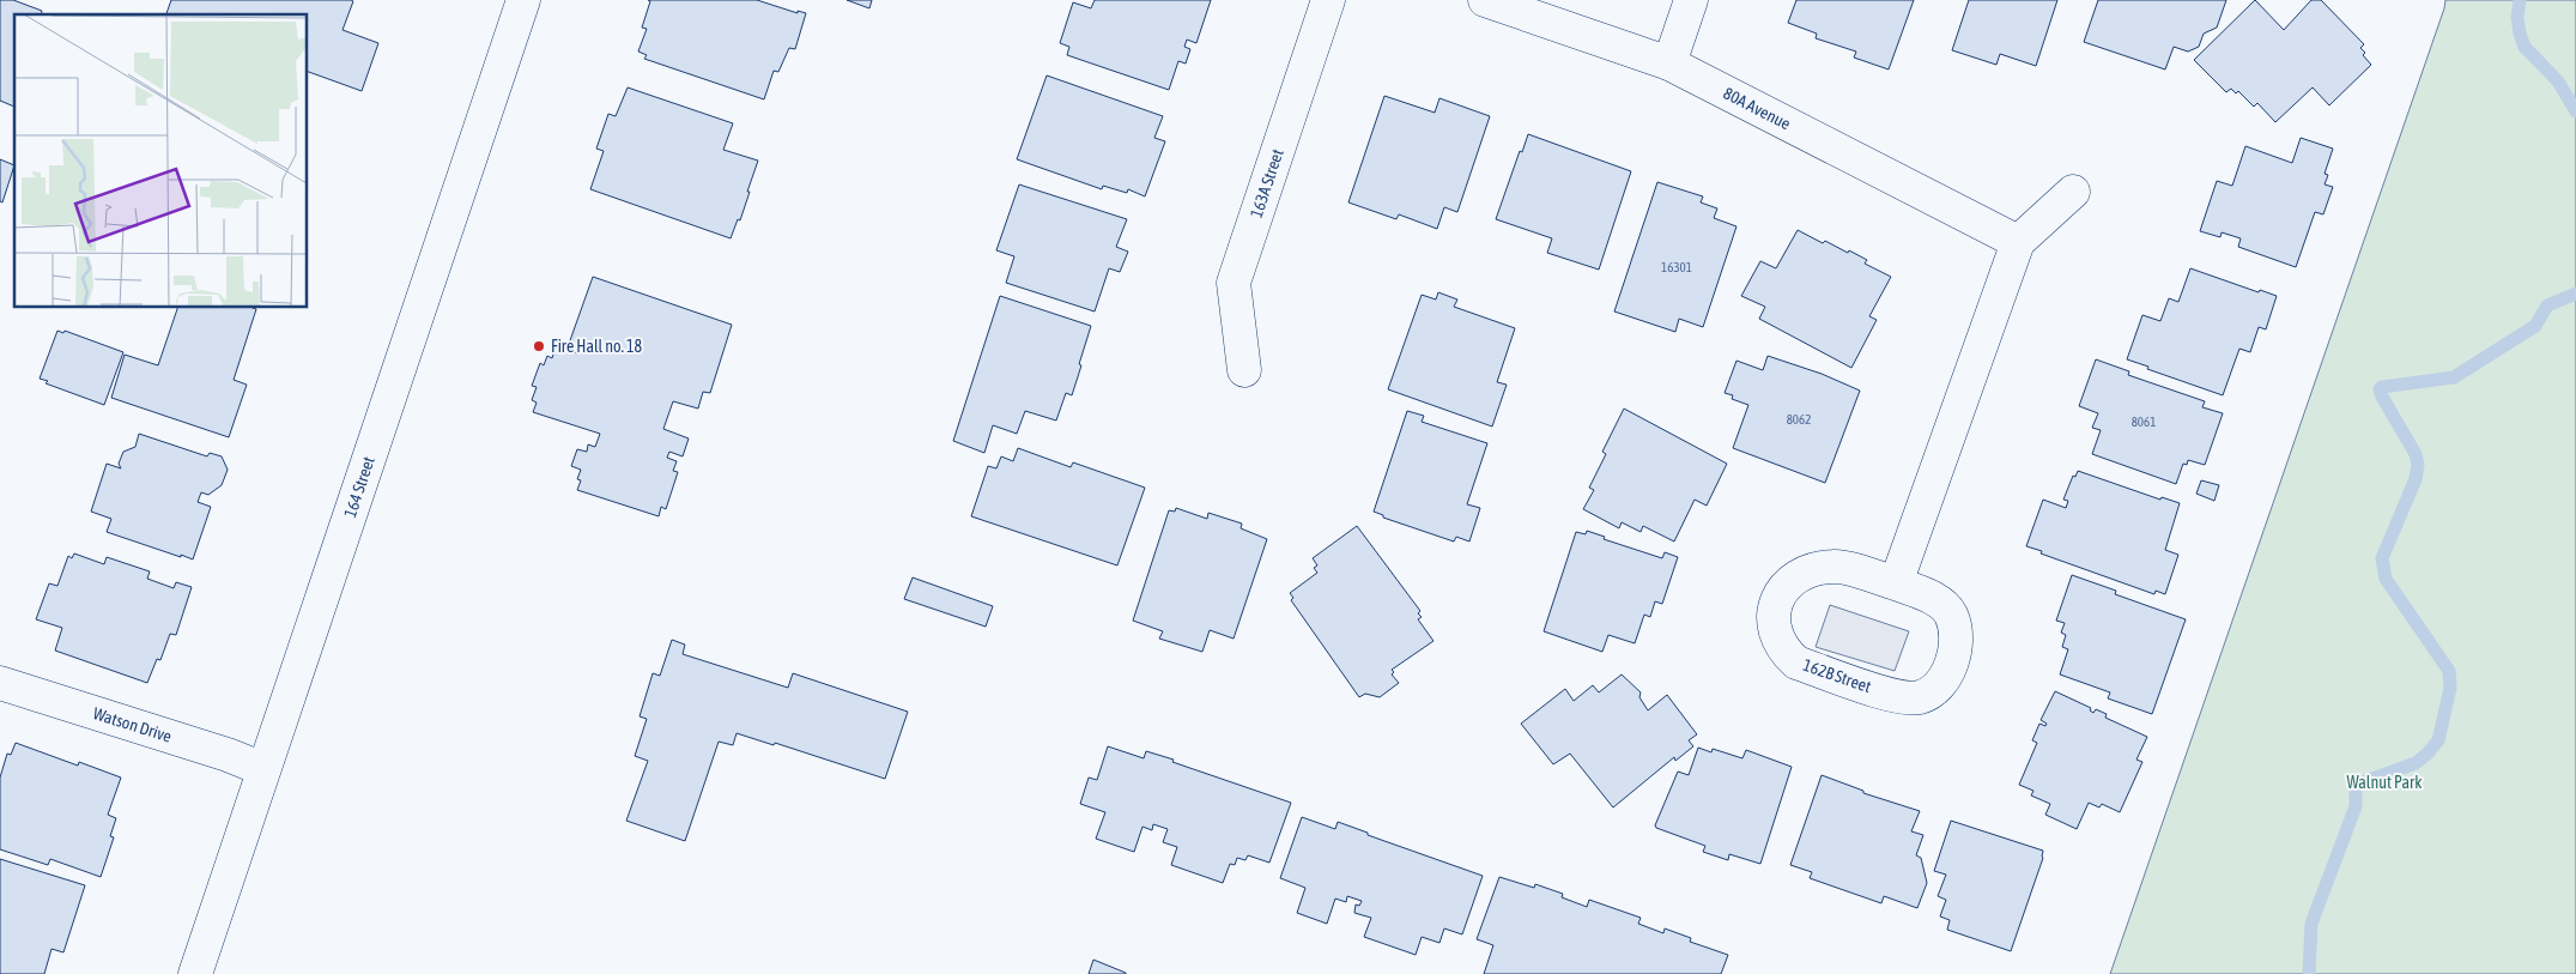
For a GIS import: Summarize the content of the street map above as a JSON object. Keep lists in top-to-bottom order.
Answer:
{
  "streets": {
    "street": [
      "80A Avenue",
      "163A Street",
      "164 Street",
      "162B Street",
      "Watson Drive"
    ]
  },
  "crossings": [
    ["164 Street", "Watson Drive"]
  ],
  "parks": ["Walnut Park"],
  "places": ["Fire Hall no. 18"],
  "house_numbers": ["16301", "8062", "8061"]
}
